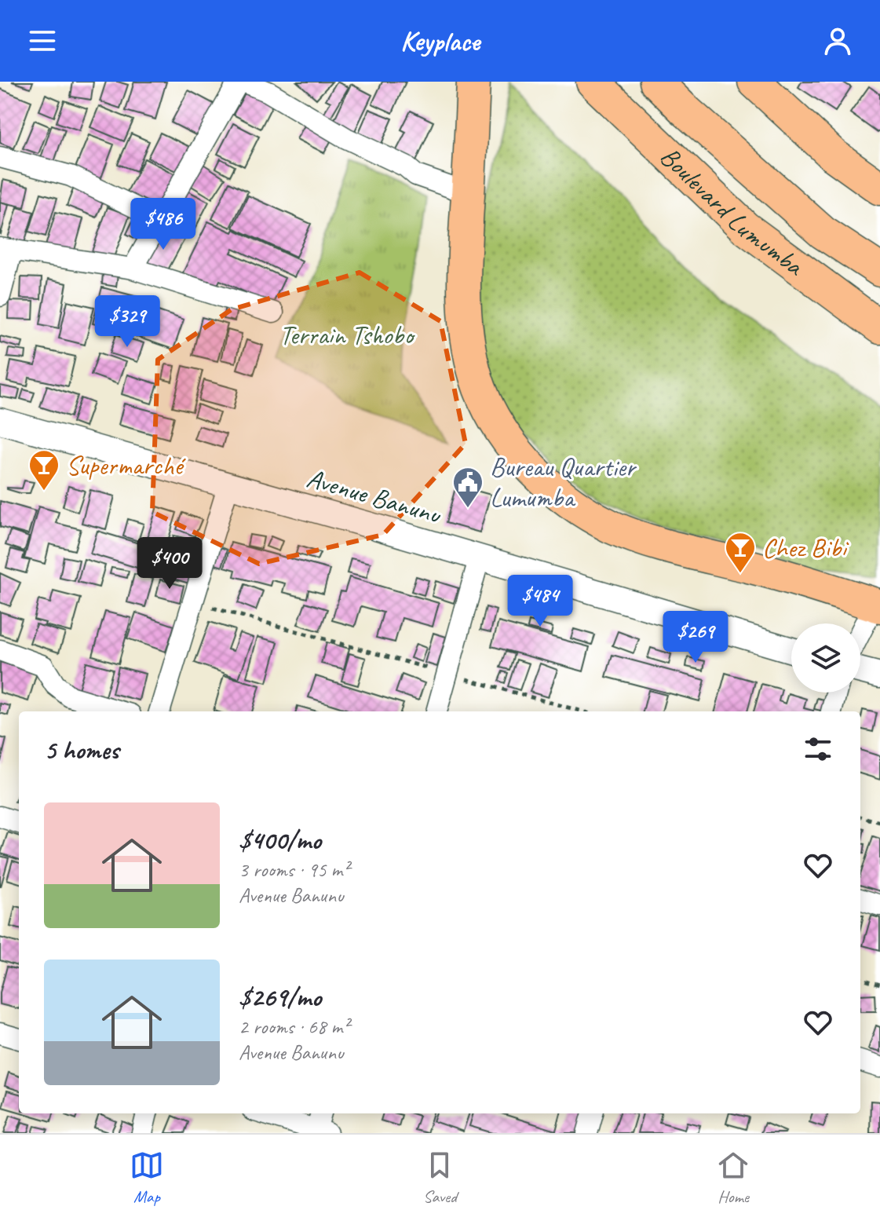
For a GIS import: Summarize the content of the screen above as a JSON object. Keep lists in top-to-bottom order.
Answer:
{
  "streets": {
    "highway": ["Boulevard Lumumba"],
    "street": ["Avenue Banunu"]
  },
  "parks": ["Terrain Tshobo"],
  "places": {
    "bar": ["Supermarché", "Chez Bibi"],
    "public building": ["Bureau Quartier Lumumba"]
  },
  "page": {
    "header": "Keyplace",
    "price": [
      "$486",
      "$329",
      "$400",
      "$484",
      "$269"
    ],
    "heading": "5 homes",
    "list": [
      {
        "name": "$400/mo",
        "note": "3 rooms · 95 m² · Avenue Banunu"
      },
      {
        "name": "$269/mo",
        "note": "2 rooms · 68 m² · Avenue Banunu"
      }
    ],
    "tabs": ["Map", "Saved", "Home"]
  }
}
